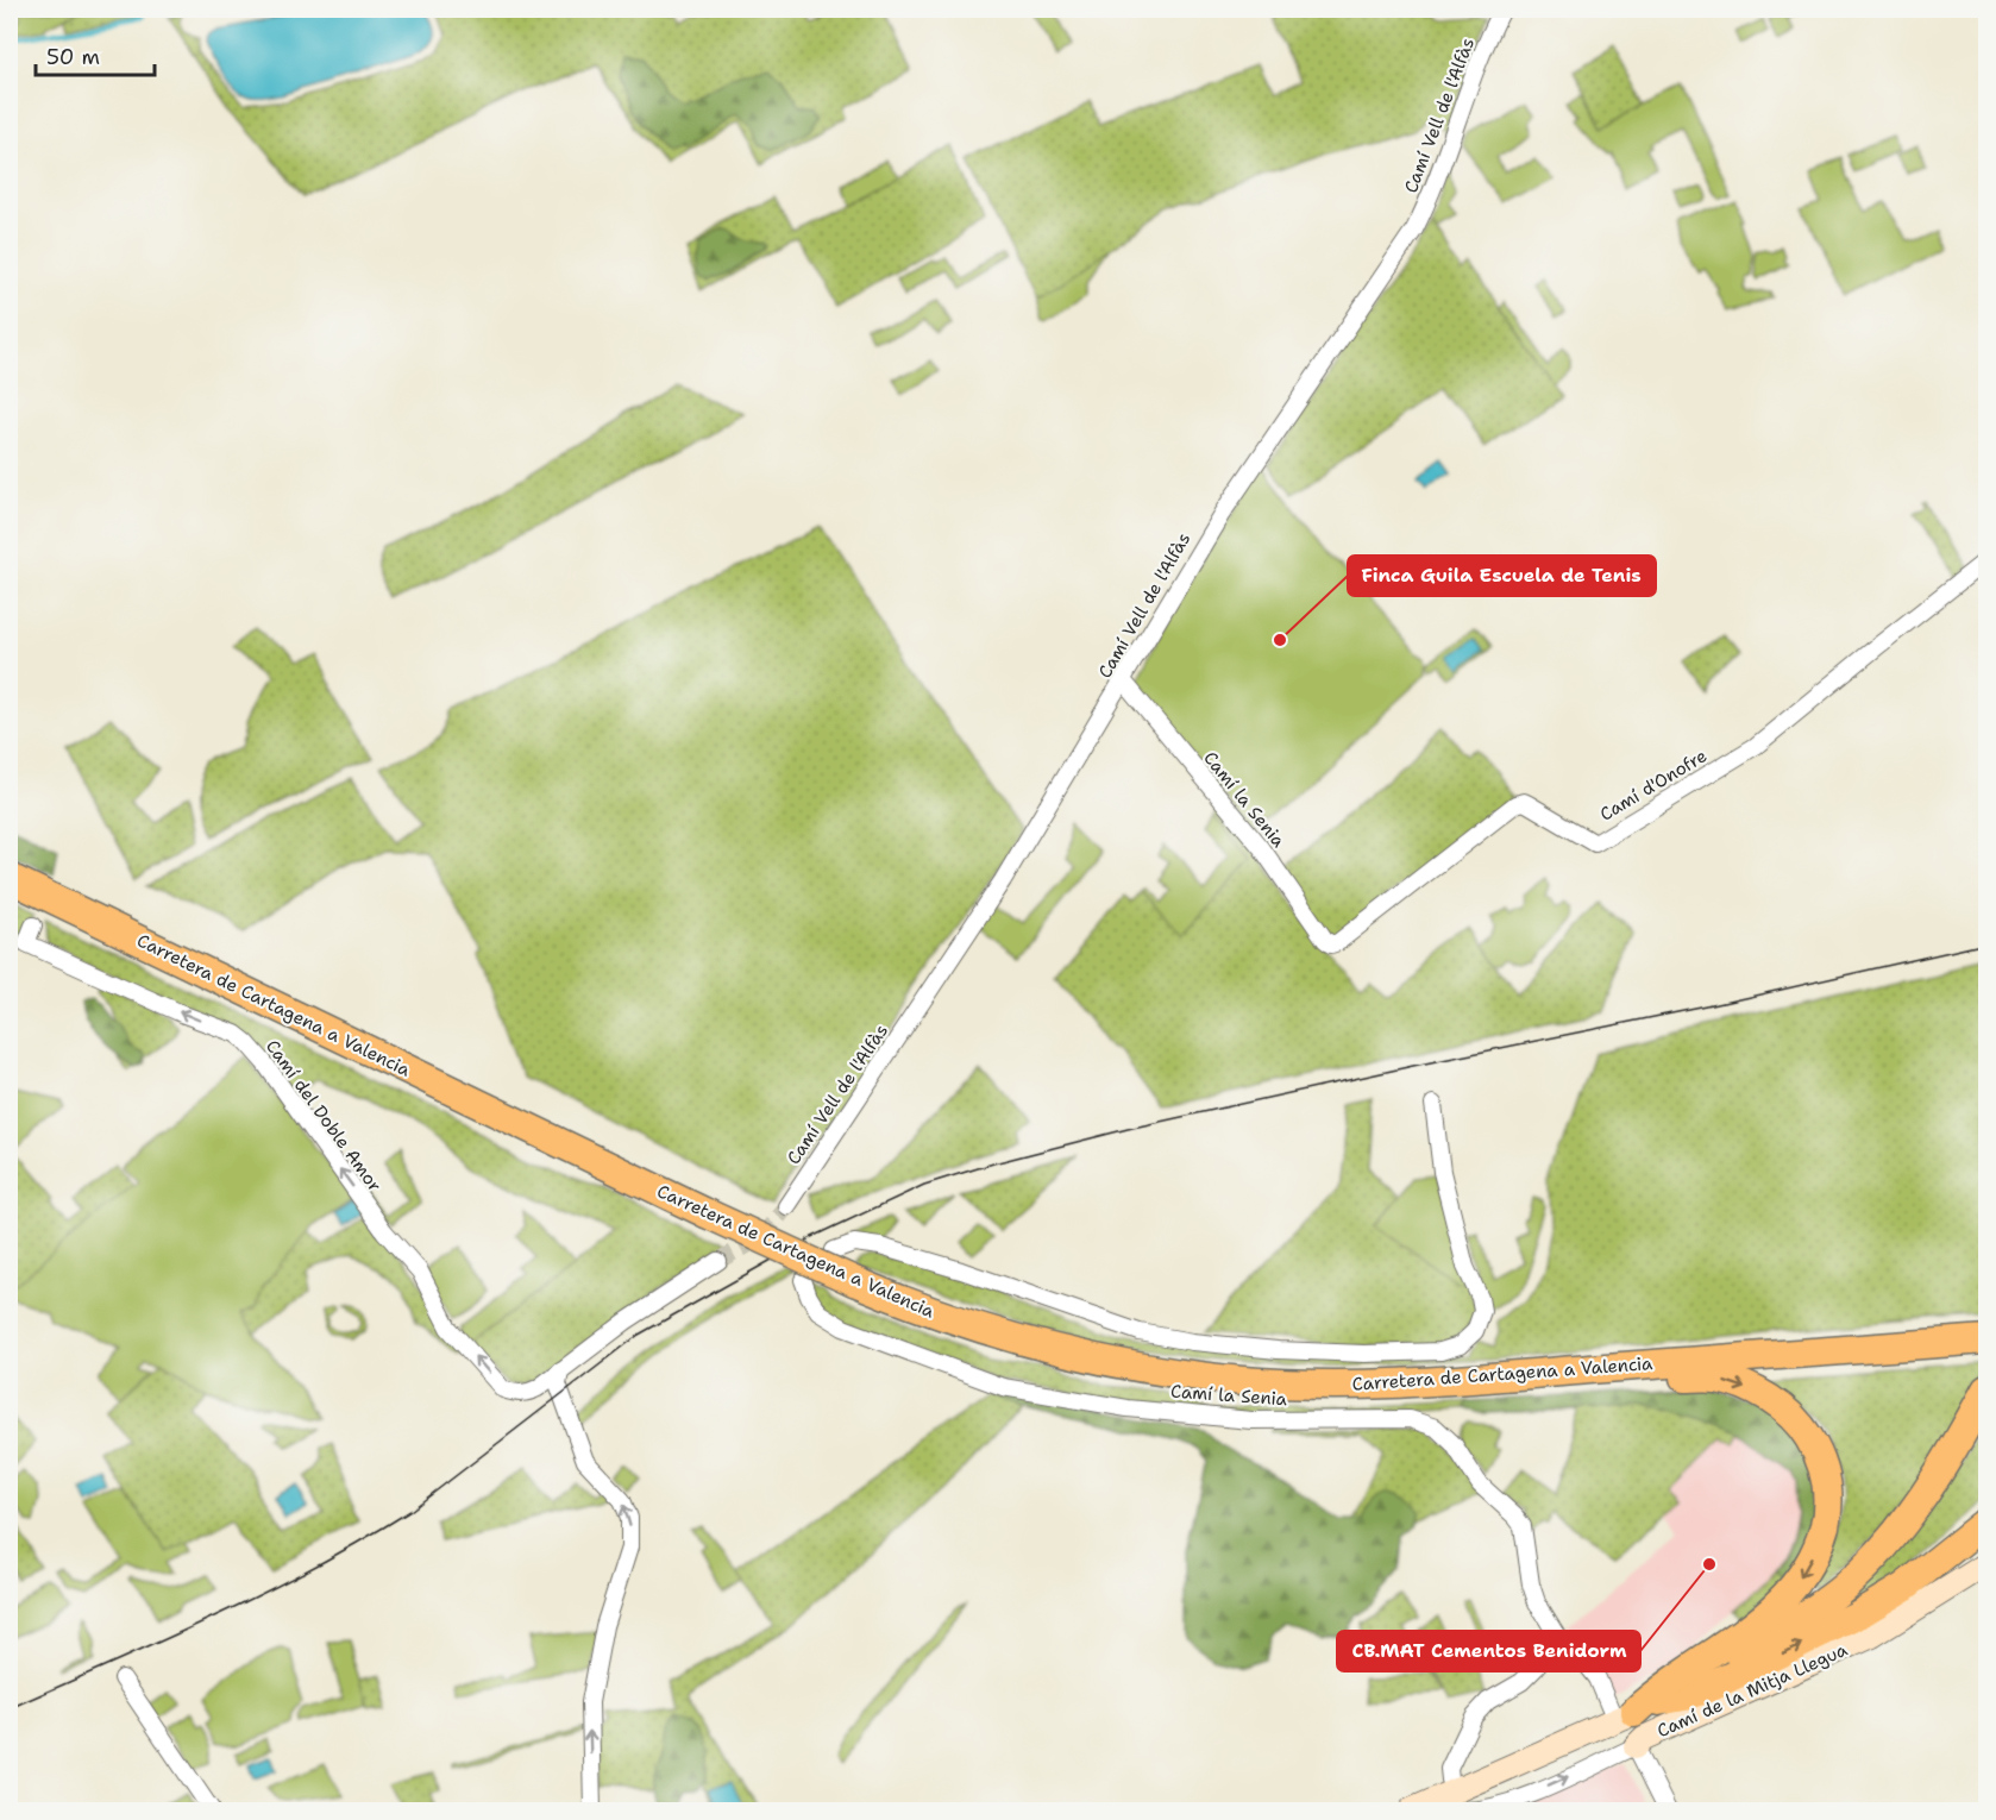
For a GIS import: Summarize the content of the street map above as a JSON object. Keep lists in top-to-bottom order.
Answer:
{
  "streets": {
    "highway": ["Carretera de Cartagena a Valencia"],
    "street": [
      "Camí Vell de l'Alfàs",
      "Camí d'Onofre",
      "Camí la Senia",
      "Camí del Doble Amor",
      "Camí de la Mitja Llegua"
    ]
  },
  "crossings": [
    ["Camí Vell de l'Alfàs", "Camí la Senia"],
    ["Camí d'Onofre", "Camí la Senia"]
  ],
  "one_way": ["Camí del Doble Amor"],
  "places": ["Finca Guila Escuela de Tenis", "CB.MAT Cementos Benidorm"],
  "scale_bar": "50 m"
}
